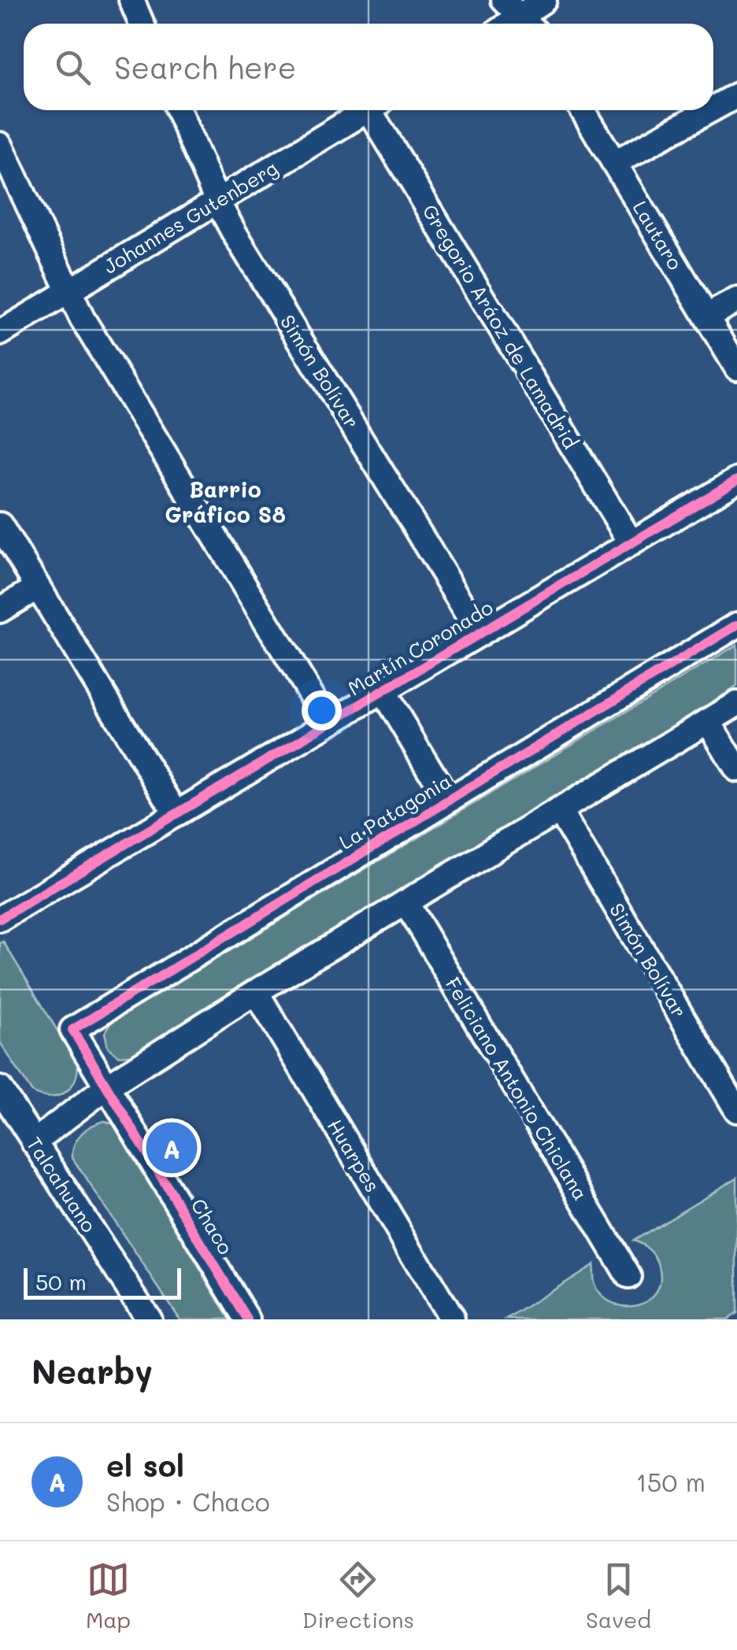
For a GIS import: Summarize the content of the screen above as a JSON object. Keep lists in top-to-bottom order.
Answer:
{
  "streets": {
    "street": [
      "Johannes Gutenberg",
      "Lautaro",
      "Gregorio Aráoz de Lamadrid",
      "Simón Bolívar",
      "Martín Coronado",
      "La Patagonia",
      "Feliciano Antonio Chiclana",
      "Huarpes",
      "Talcahuano",
      "Chaco"
    ]
  },
  "crossings": [
    ["Johannes Gutenberg", "Simón Bolívar"],
    ["Gregorio Aráoz de Lamadrid", "Martín Coronado"],
    ["Simón Bolívar", "Martín Coronado"],
    ["La Patagonia", "Chaco"]
  ],
  "districts": ["Barrio Gráfico S8"],
  "scale_bar": "50 m",
  "page": {
    "search": "Search here",
    "pins": "A",
    "scale": "50 m",
    "heading": "Nearby",
    "list": [
      {
        "mark": "A",
        "name": "el sol",
        "note": "Shop · Chaco",
        "value": "150 m"
      }
    ],
    "nav": ["Map", "Directions", "Saved"]
  }
}
